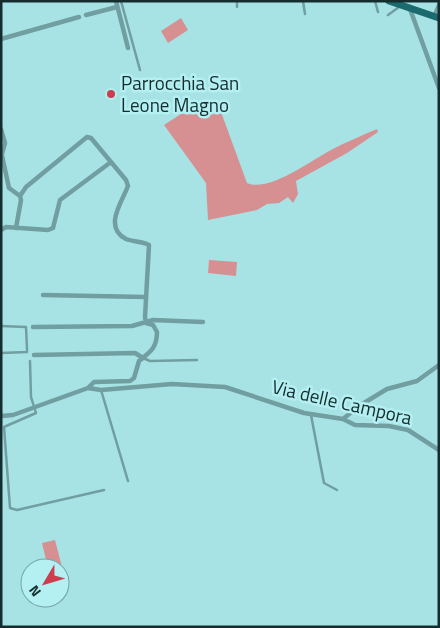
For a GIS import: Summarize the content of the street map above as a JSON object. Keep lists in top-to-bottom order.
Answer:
{
  "streets": {
    "street": ["Via delle Campora"]
  },
  "places": ["Parrocchia San Leone Magno"],
  "north": "bottom left"
}
